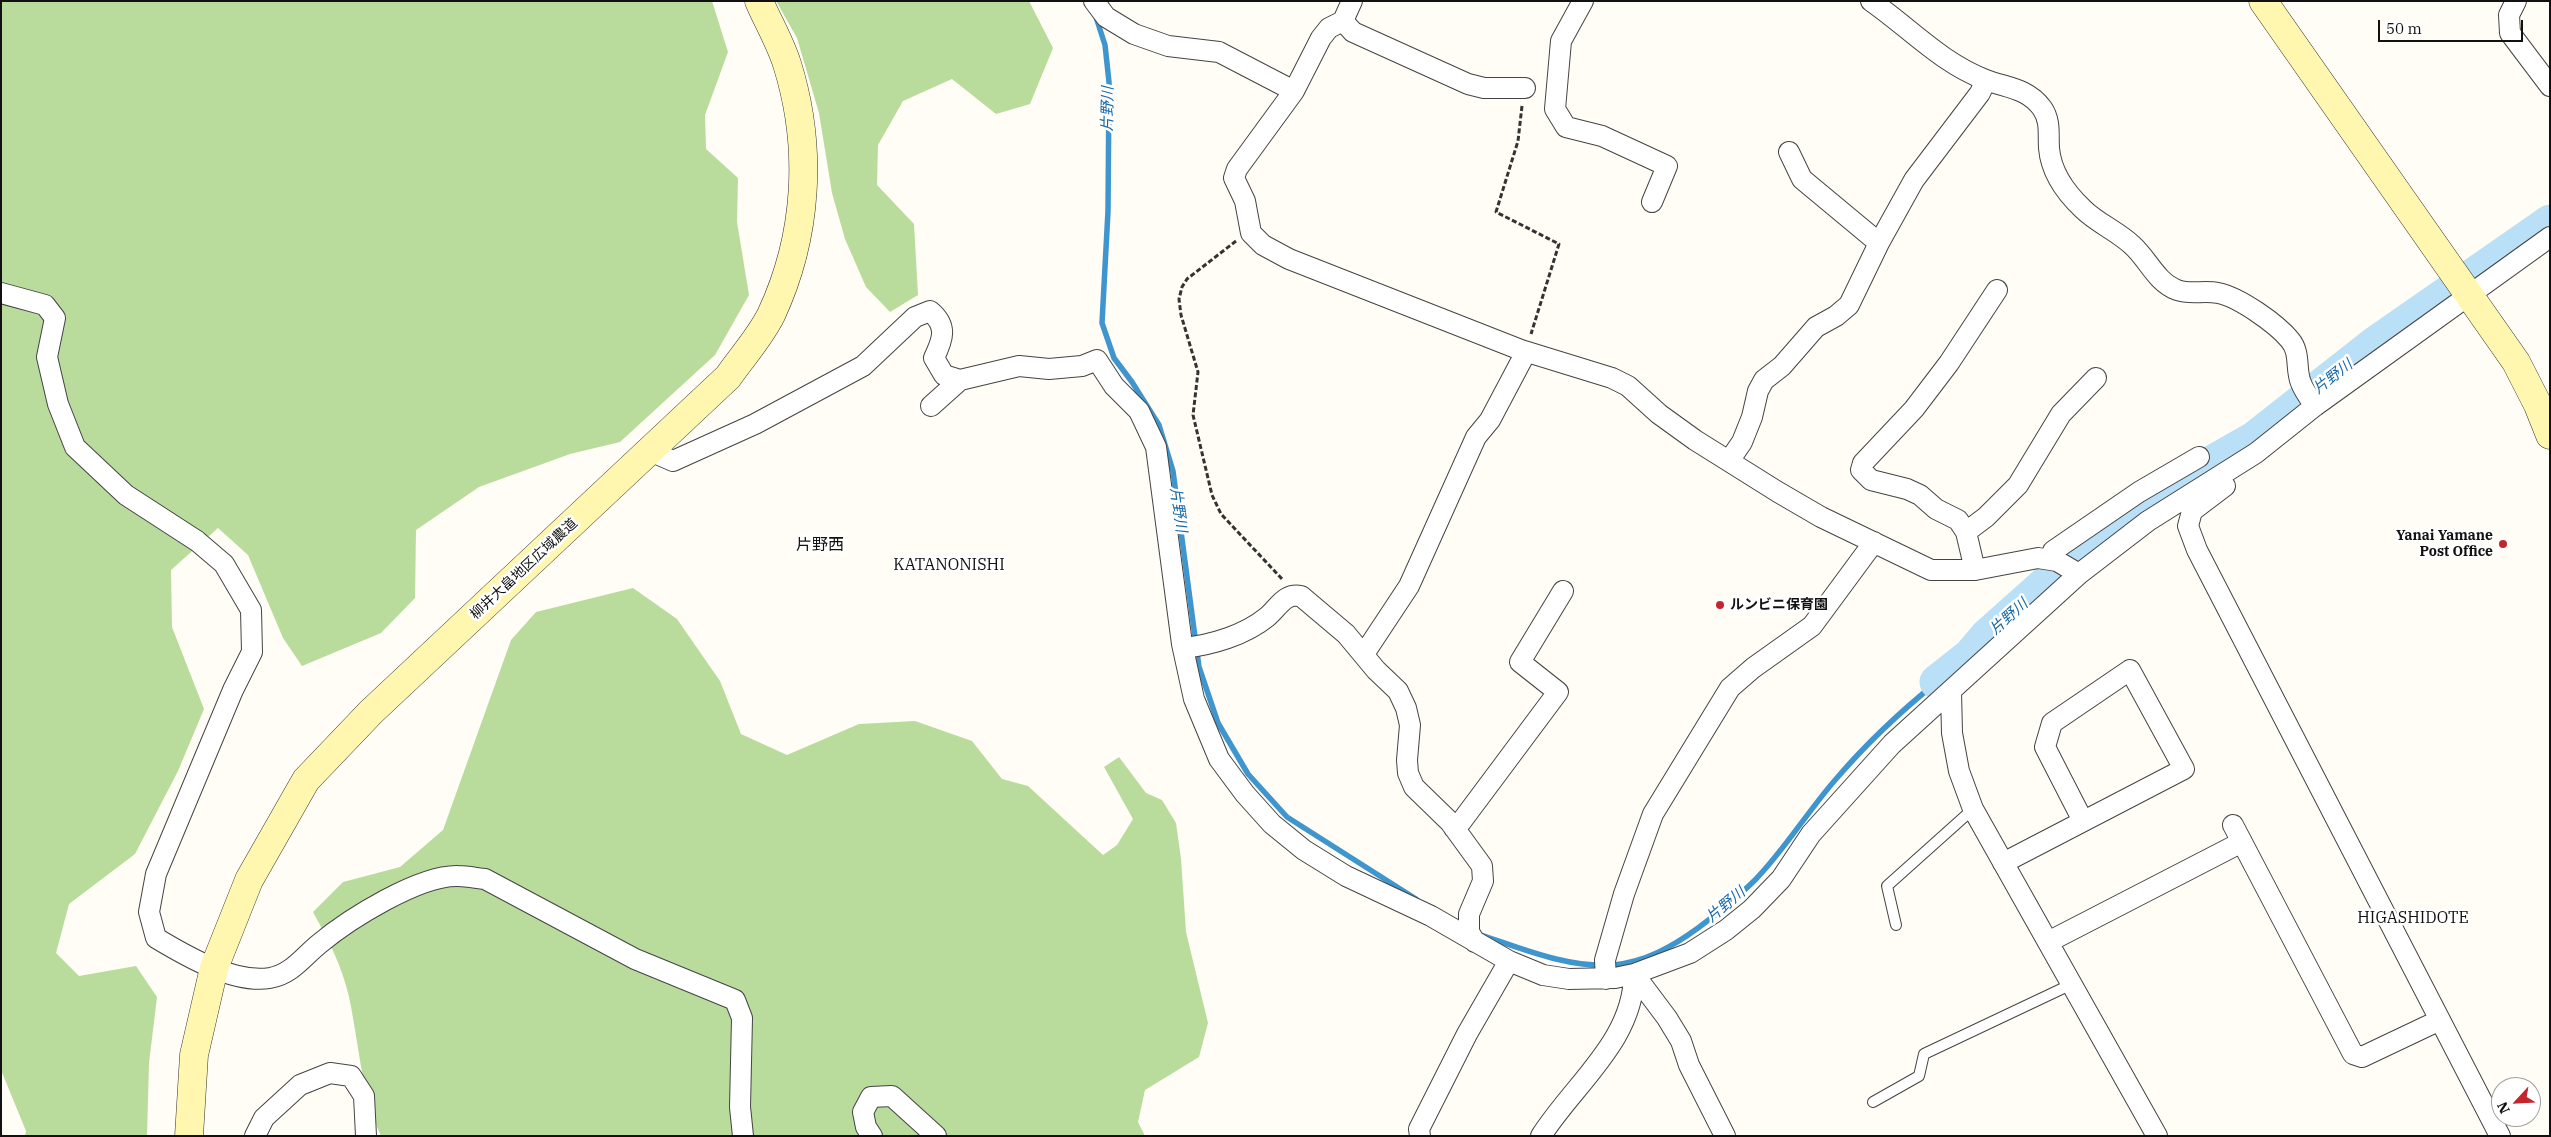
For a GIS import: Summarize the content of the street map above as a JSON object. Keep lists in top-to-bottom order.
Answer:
{
  "streets": {
    "street": ["柳井大畠地区広域農道"]
  },
  "districts": ["片野西", "KATANONISHI", "HIGASHIDOTE"],
  "water": ["片野川"],
  "places": ["Yanai Yamane Post Office", "ルンビニ保育園"],
  "scale_bar": "50 m",
  "north": "bottom left"
}
